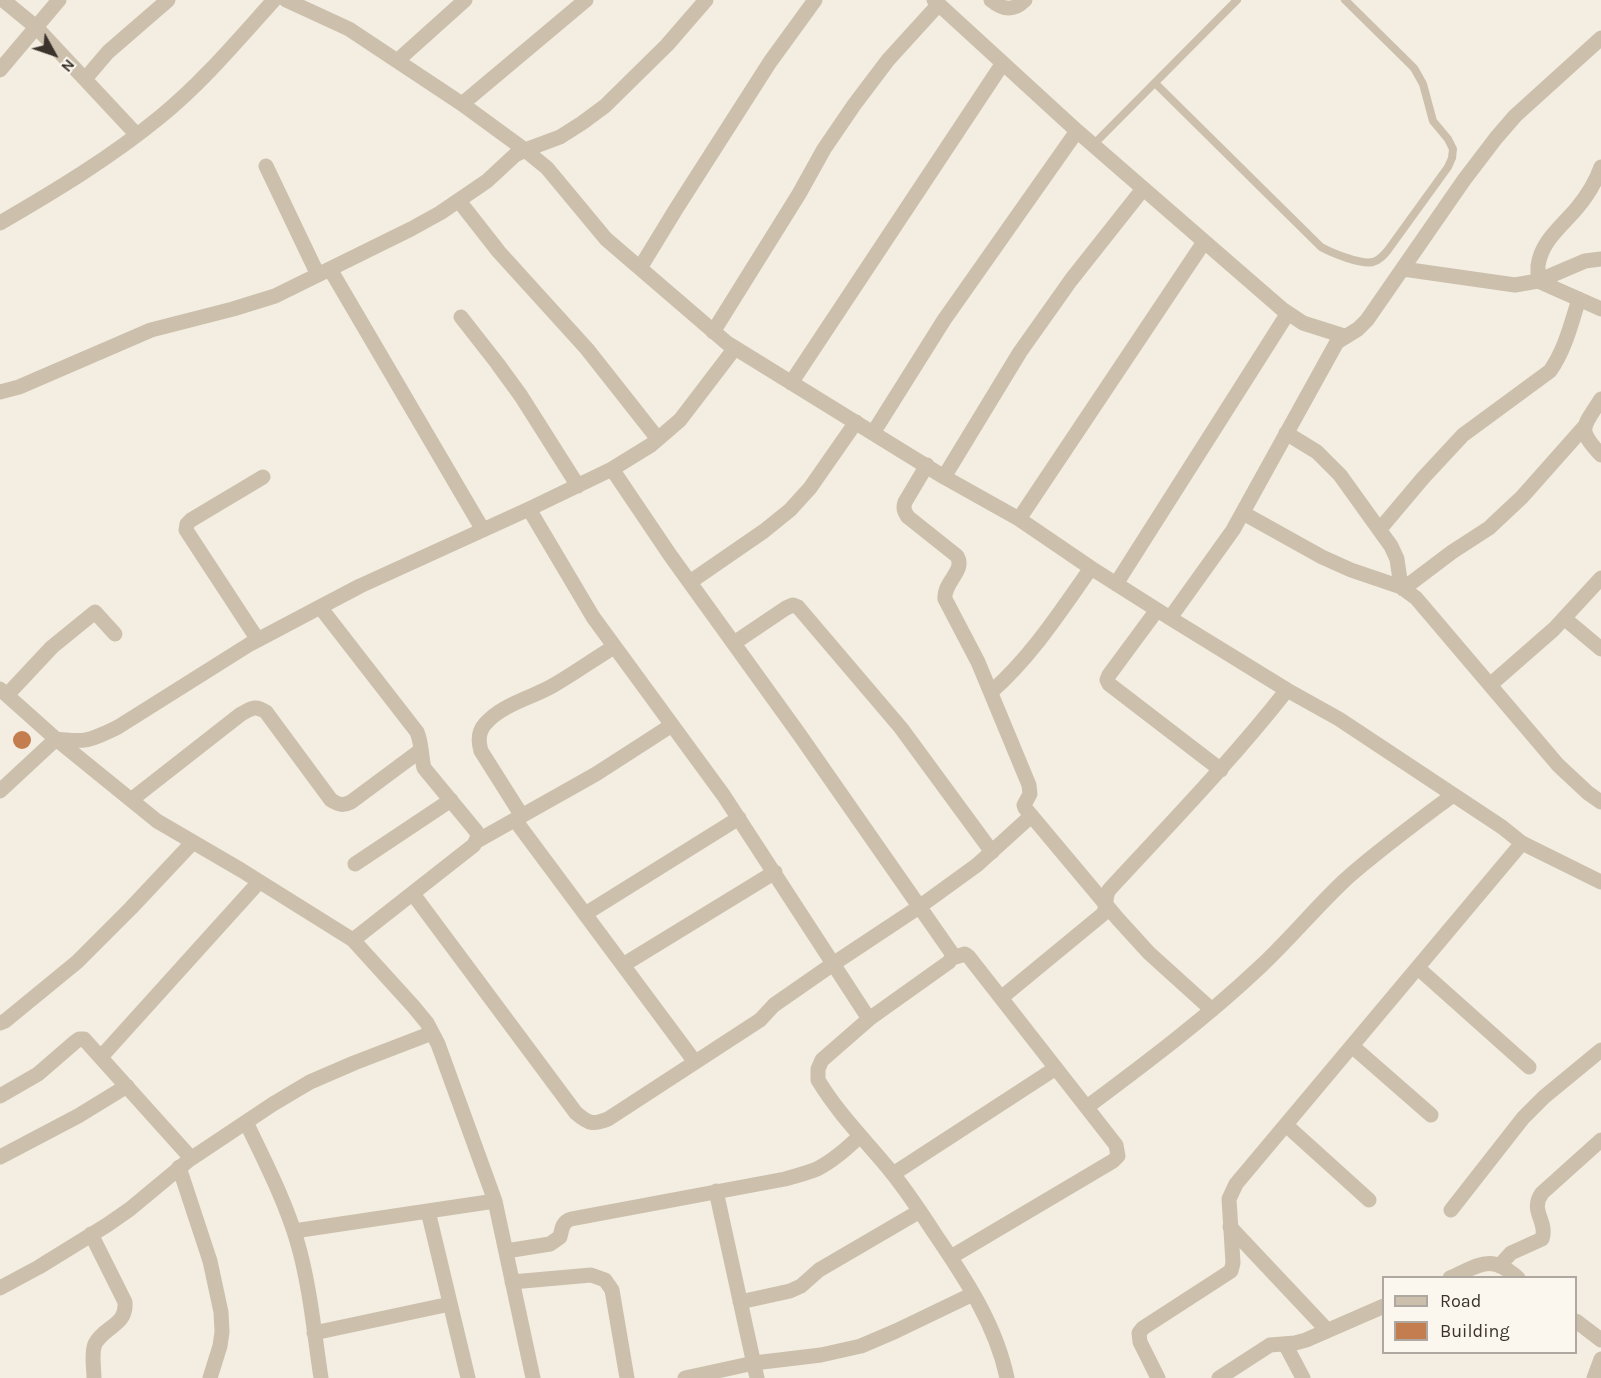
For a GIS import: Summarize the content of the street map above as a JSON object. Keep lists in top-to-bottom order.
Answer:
{
  "legend": ["Road", "Building"],
  "north": "bottom right"
}
